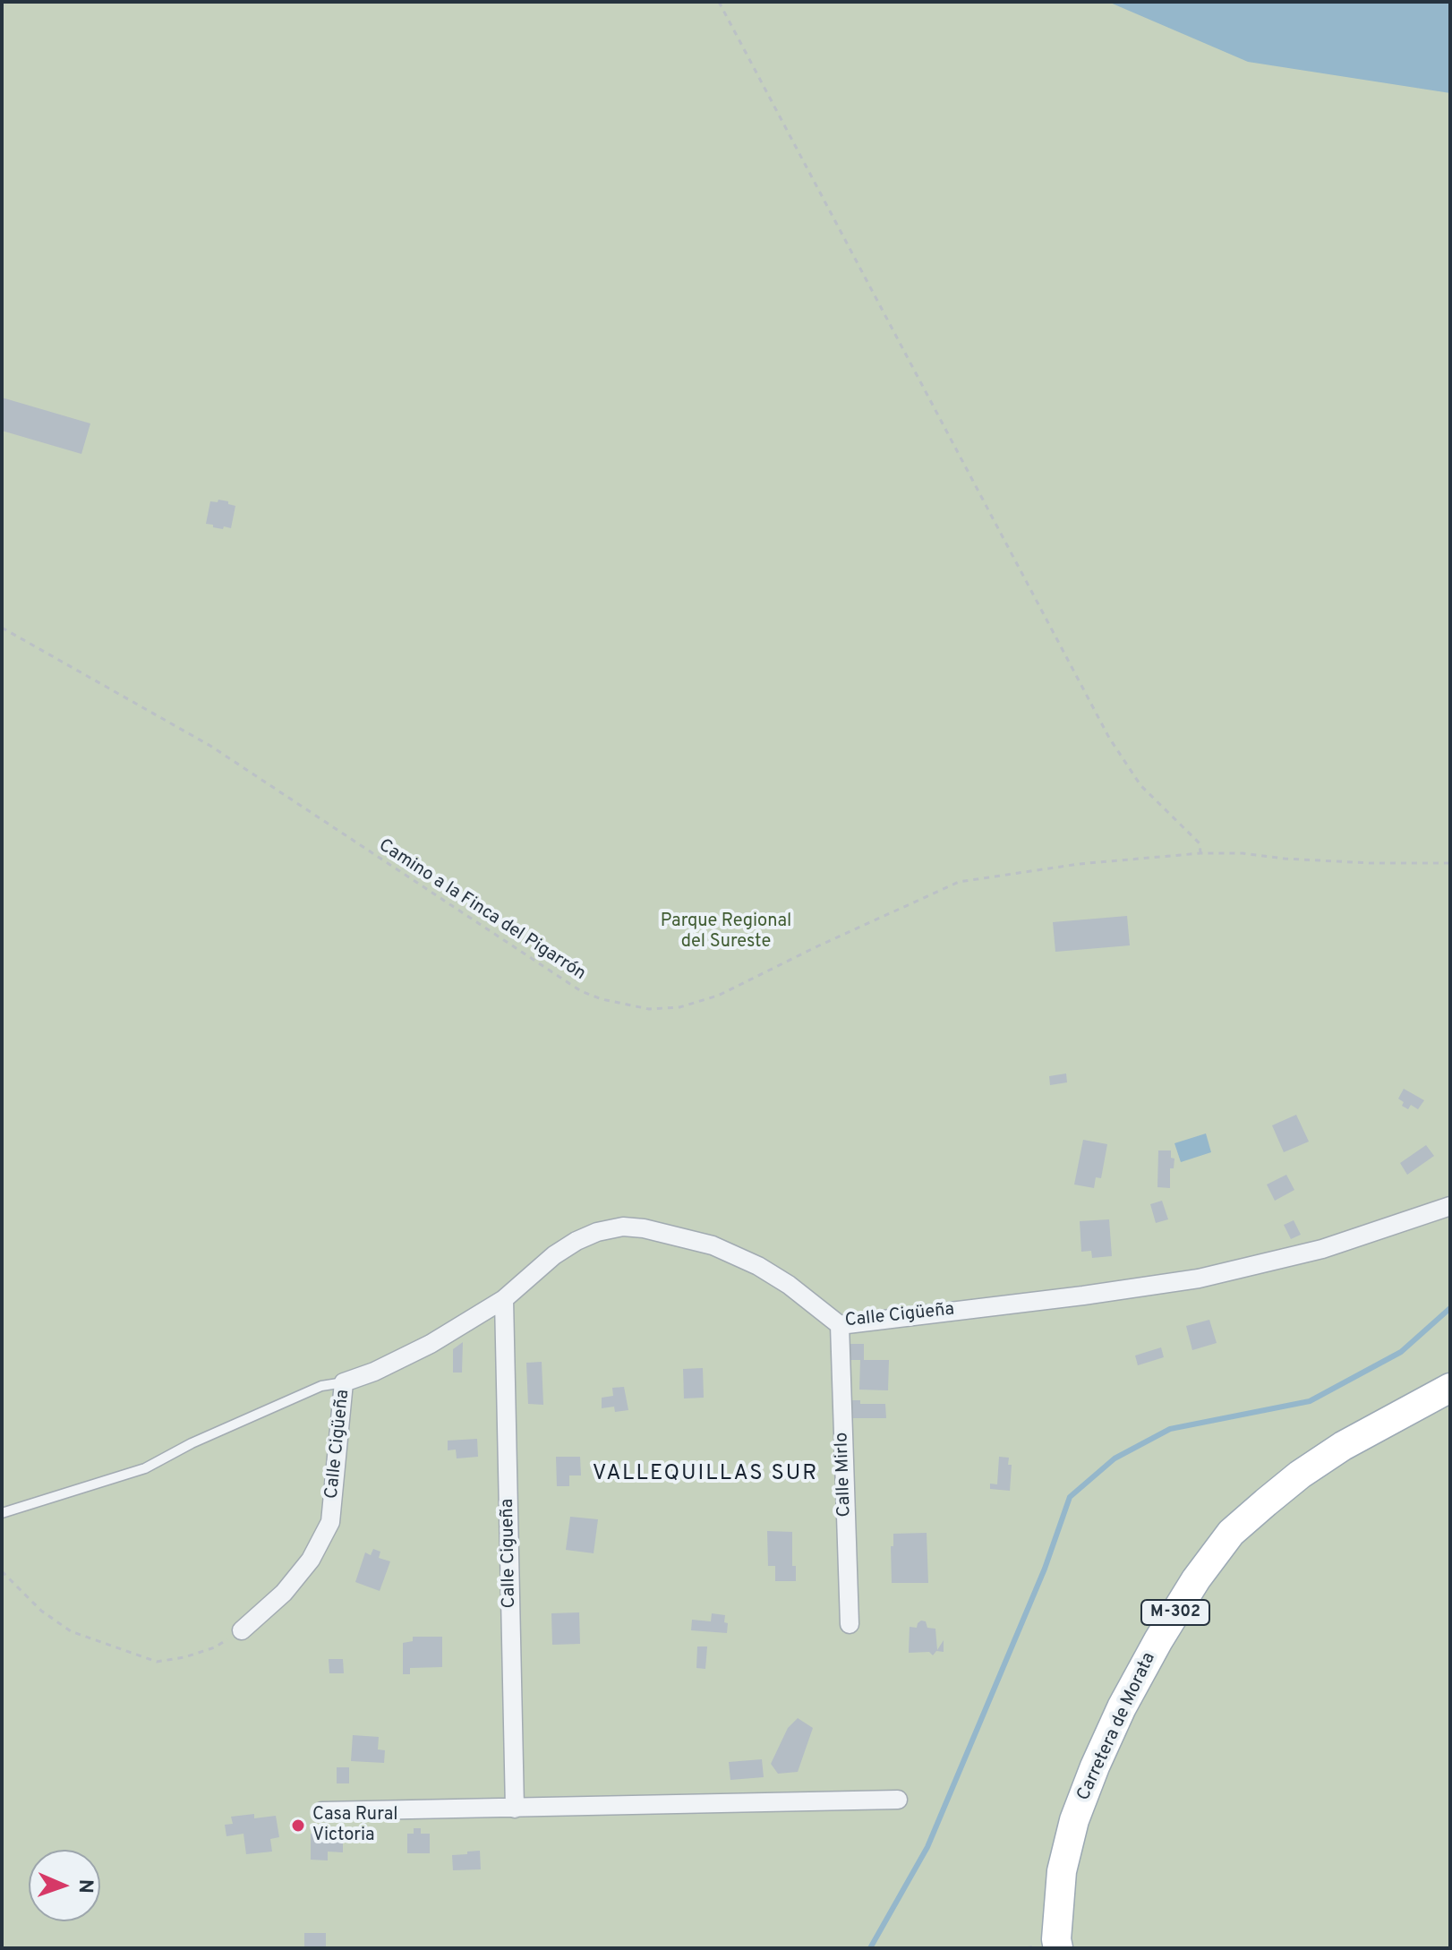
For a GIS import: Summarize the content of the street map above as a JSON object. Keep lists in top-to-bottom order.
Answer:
{
  "streets": {
    "main road": ["M-302", "Carretera de Morata"],
    "street": ["Calle Cigüeña", "Calle Mirlo", "Calle Cigueña"],
    "path": ["Camino a la Finca del Pigarrón"]
  },
  "crossings": [
    ["Calle Cigüeña", "Calle Mirlo"],
    ["Calle Cigüeña", "Calle Cigueña"]
  ],
  "districts": ["VALLEQUILLAS SUR"],
  "parks": ["Parque Regional del Sureste"],
  "places": ["Casa Rural Victoria"],
  "north": "right"
}
